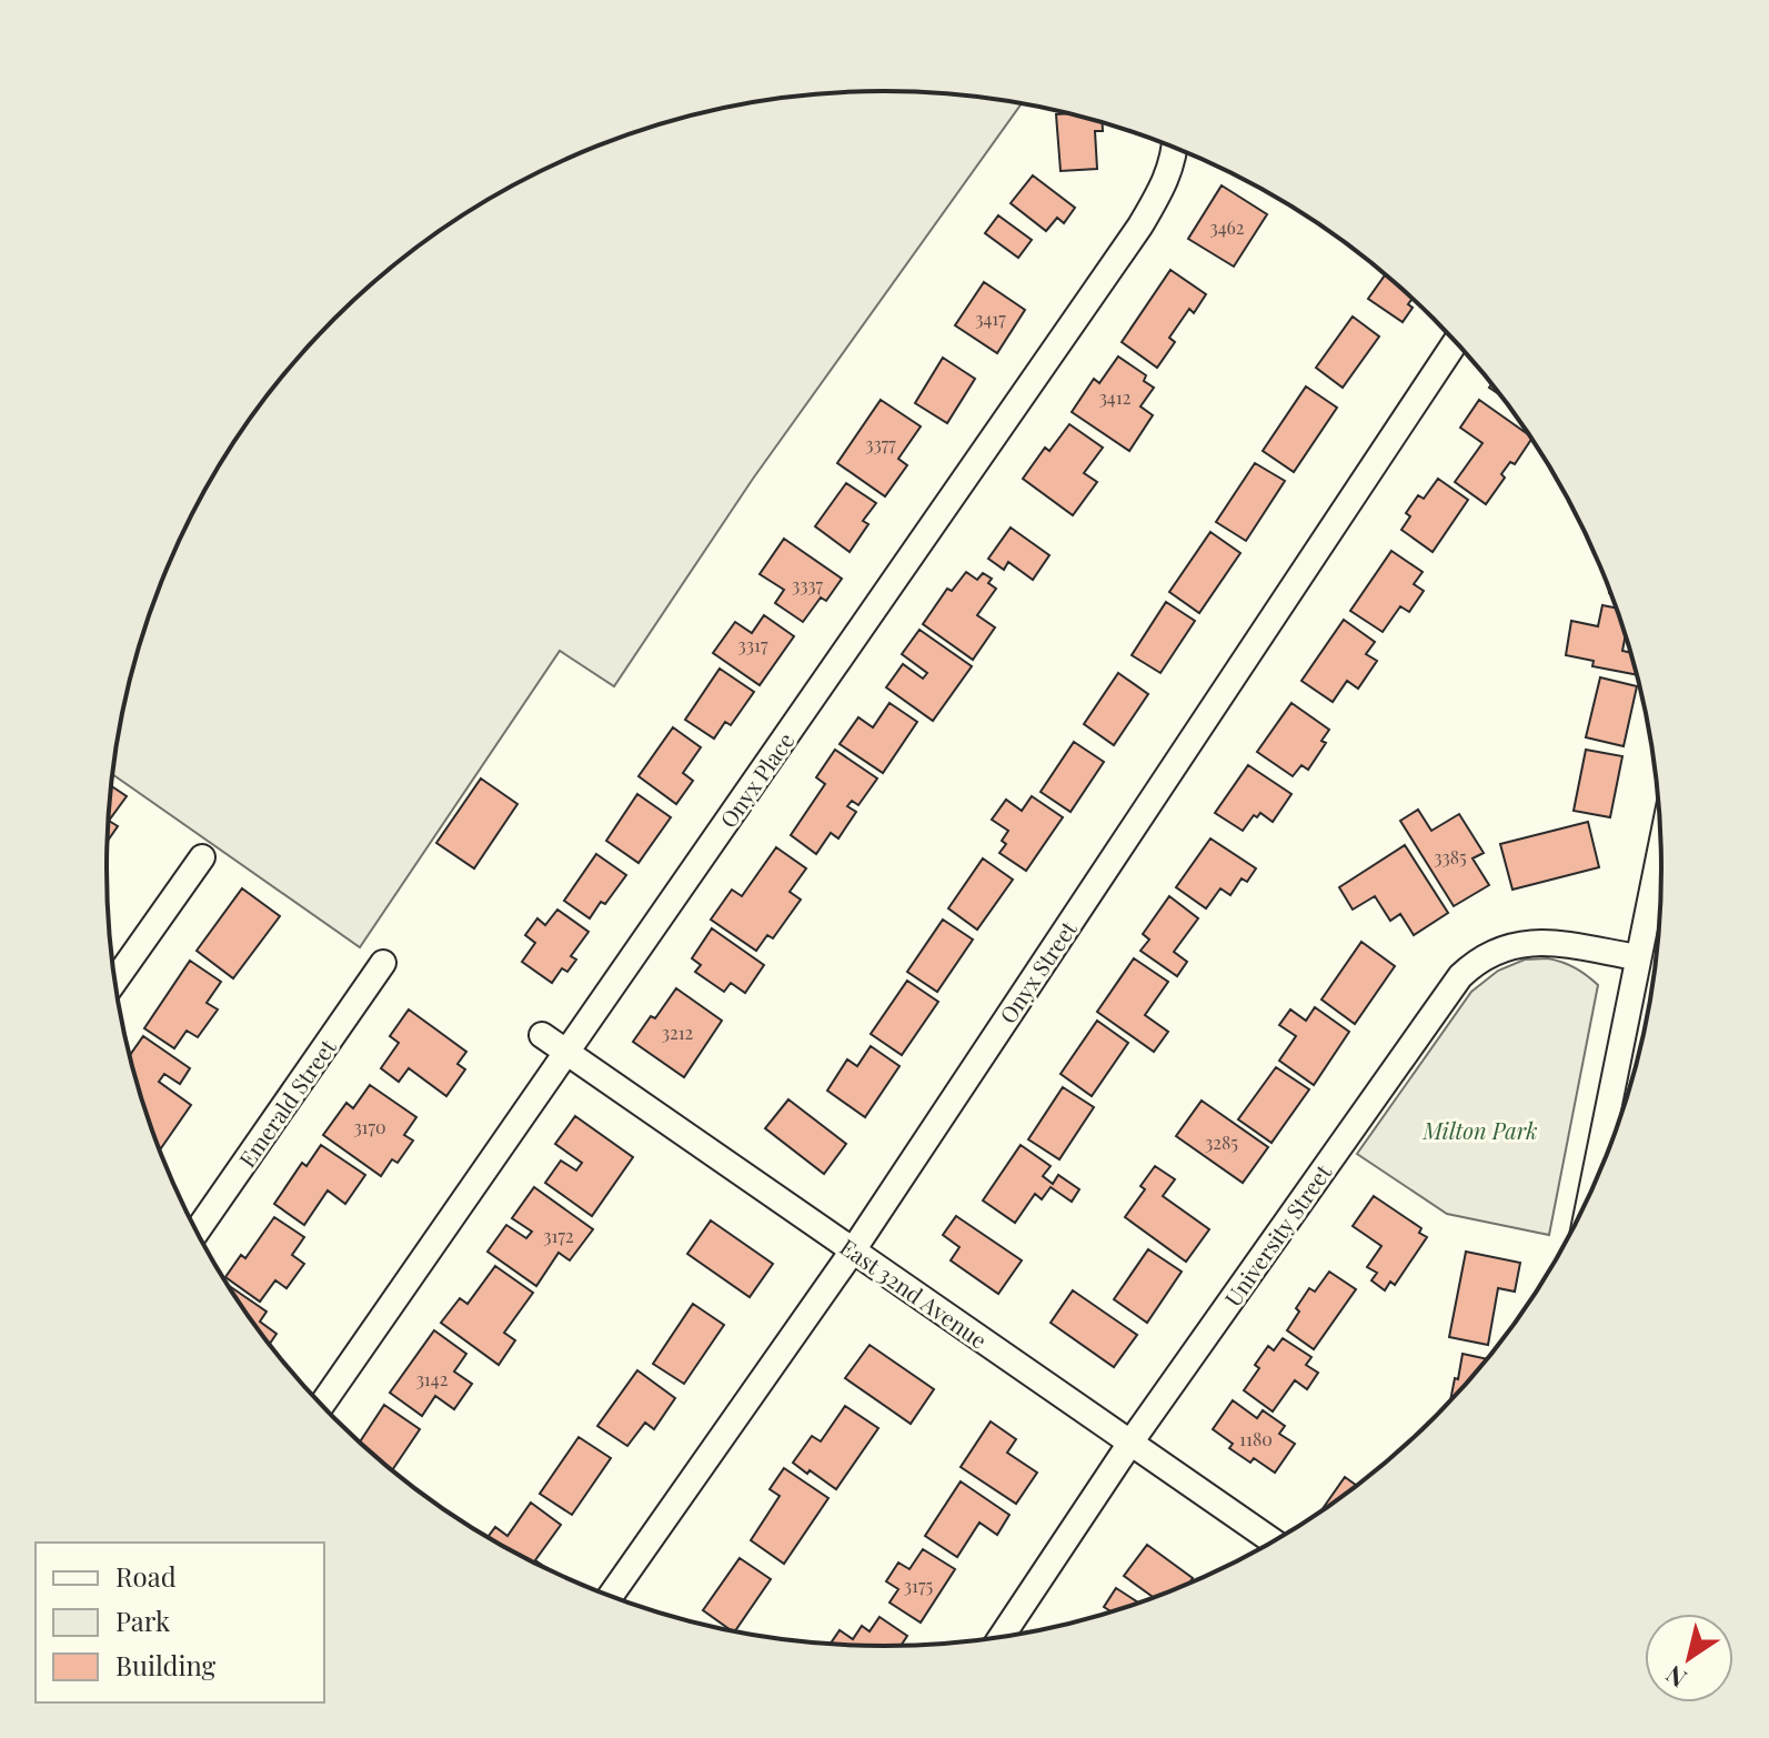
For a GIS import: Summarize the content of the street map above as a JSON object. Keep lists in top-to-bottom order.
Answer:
{
  "streets": {
    "street": [
      "Onyx Place",
      "Onyx Street",
      "Emerald Street",
      "University Street",
      "East 32nd Avenue"
    ]
  },
  "crossings": [
    ["Onyx Place", "East 32nd Avenue"],
    ["Onyx Street", "East 32nd Avenue"],
    ["University Street", "East 32nd Avenue"]
  ],
  "parks": ["Milton Park"],
  "house_numbers": [
    "3462",
    "3417",
    "3412",
    "3377",
    "3337",
    "3317",
    "3385",
    "3212",
    "3170",
    "3285",
    "3172",
    "3142",
    "1180",
    "3175"
  ],
  "legend": ["Road", "Park", "Building"],
  "north": "bottom left"
}
